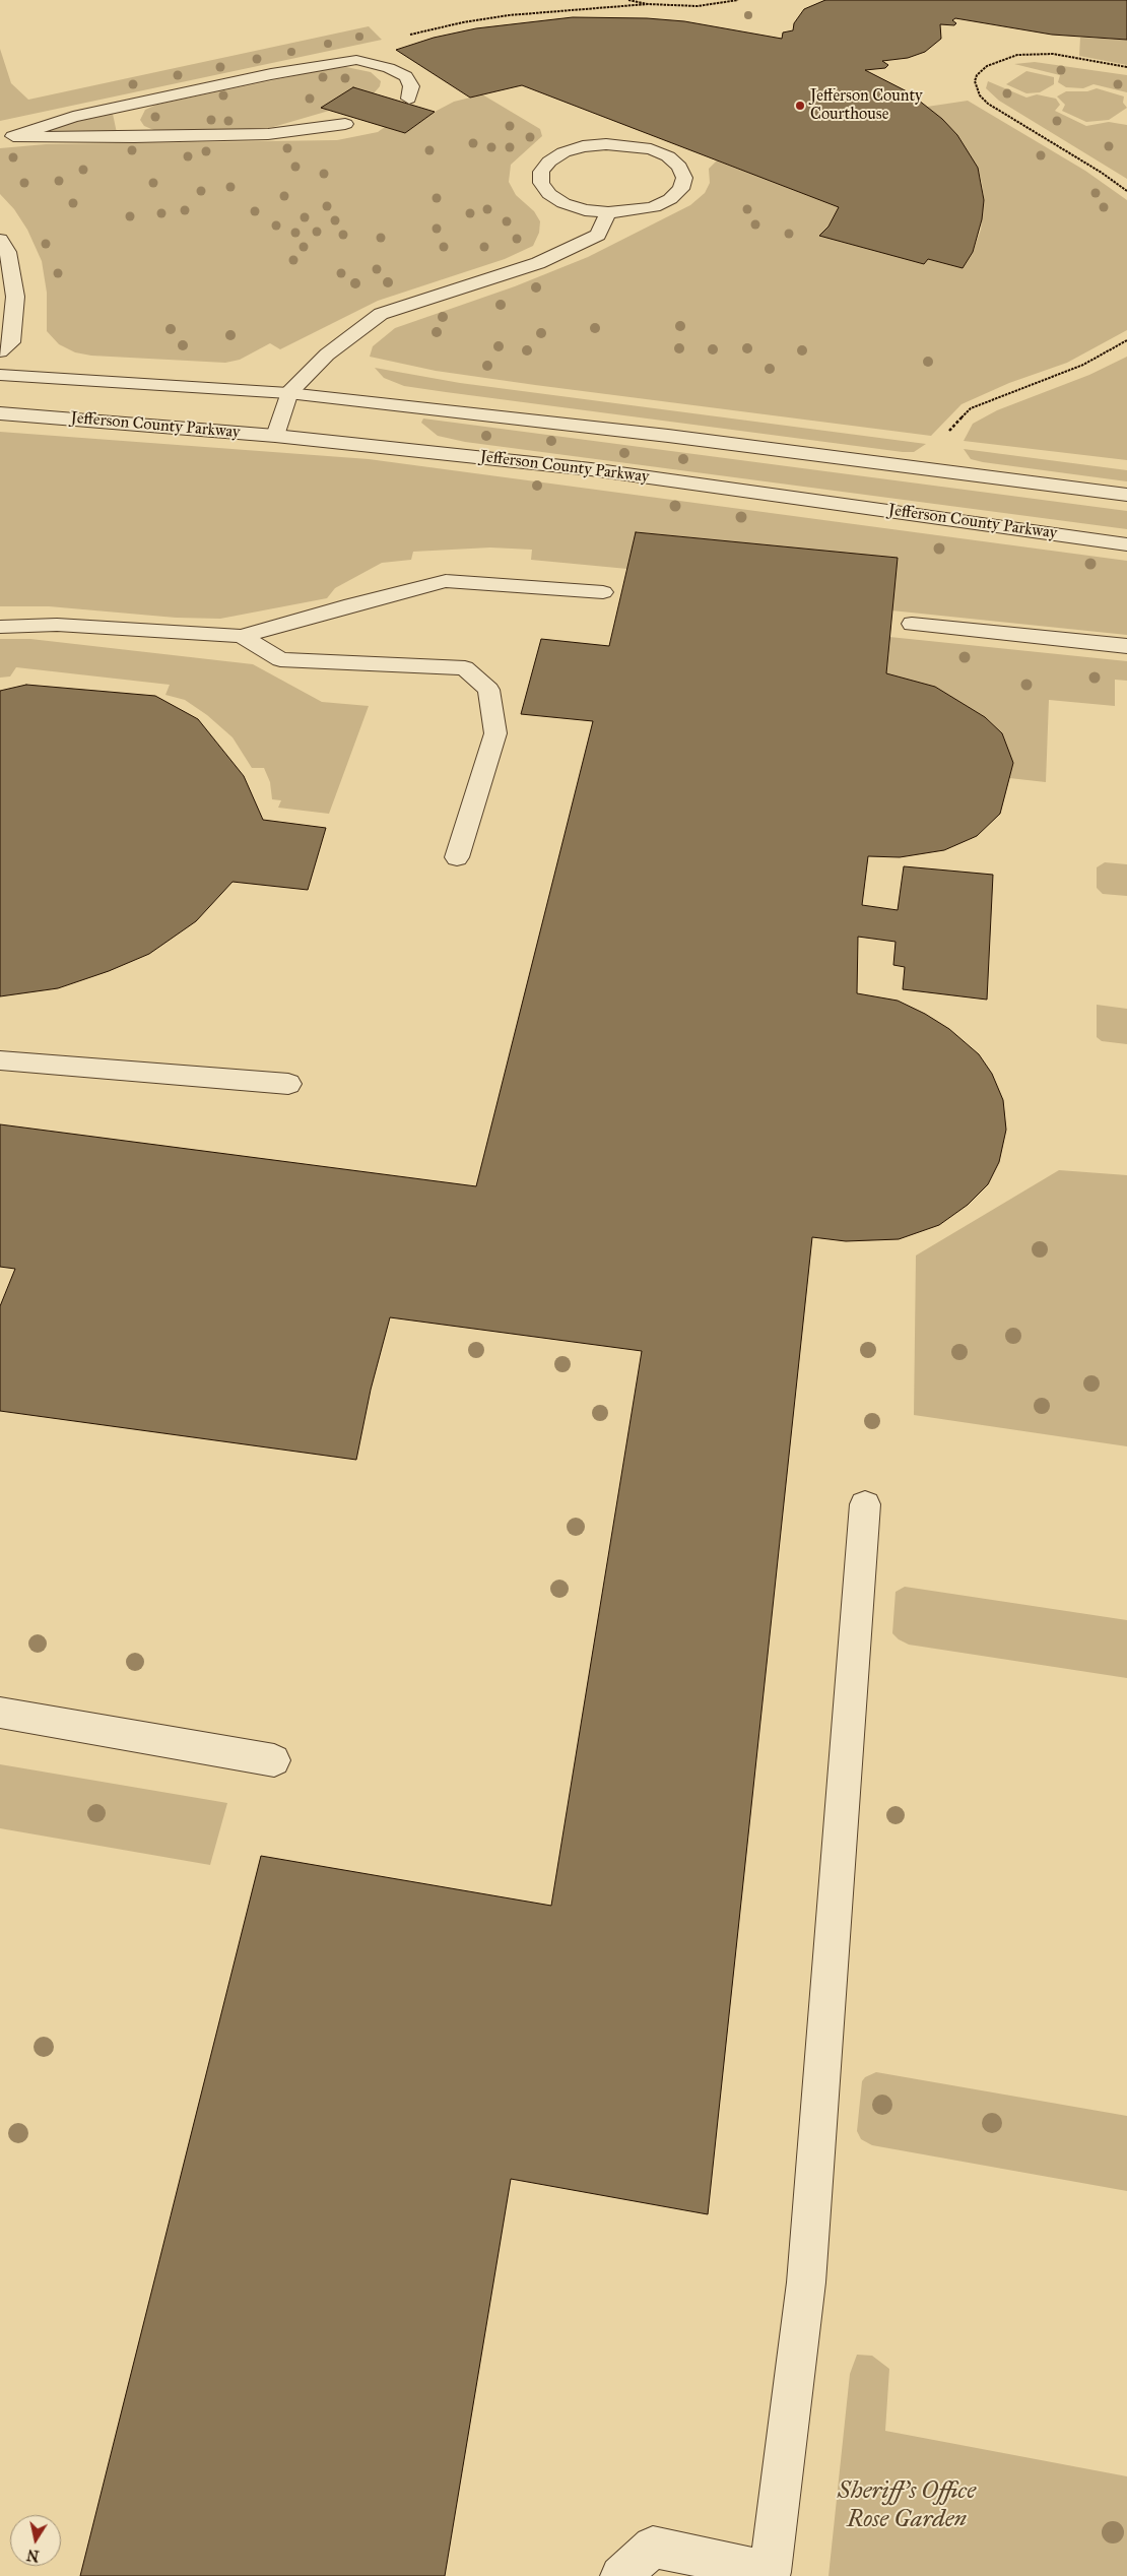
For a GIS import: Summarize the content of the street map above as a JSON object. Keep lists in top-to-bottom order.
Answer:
{
  "streets": {
    "street": ["Jefferson County Parkway"]
  },
  "parks": ["Sheriff's Office Rose Garden"],
  "places": ["Jefferson County Courthouse"],
  "north": "bottom"
}
